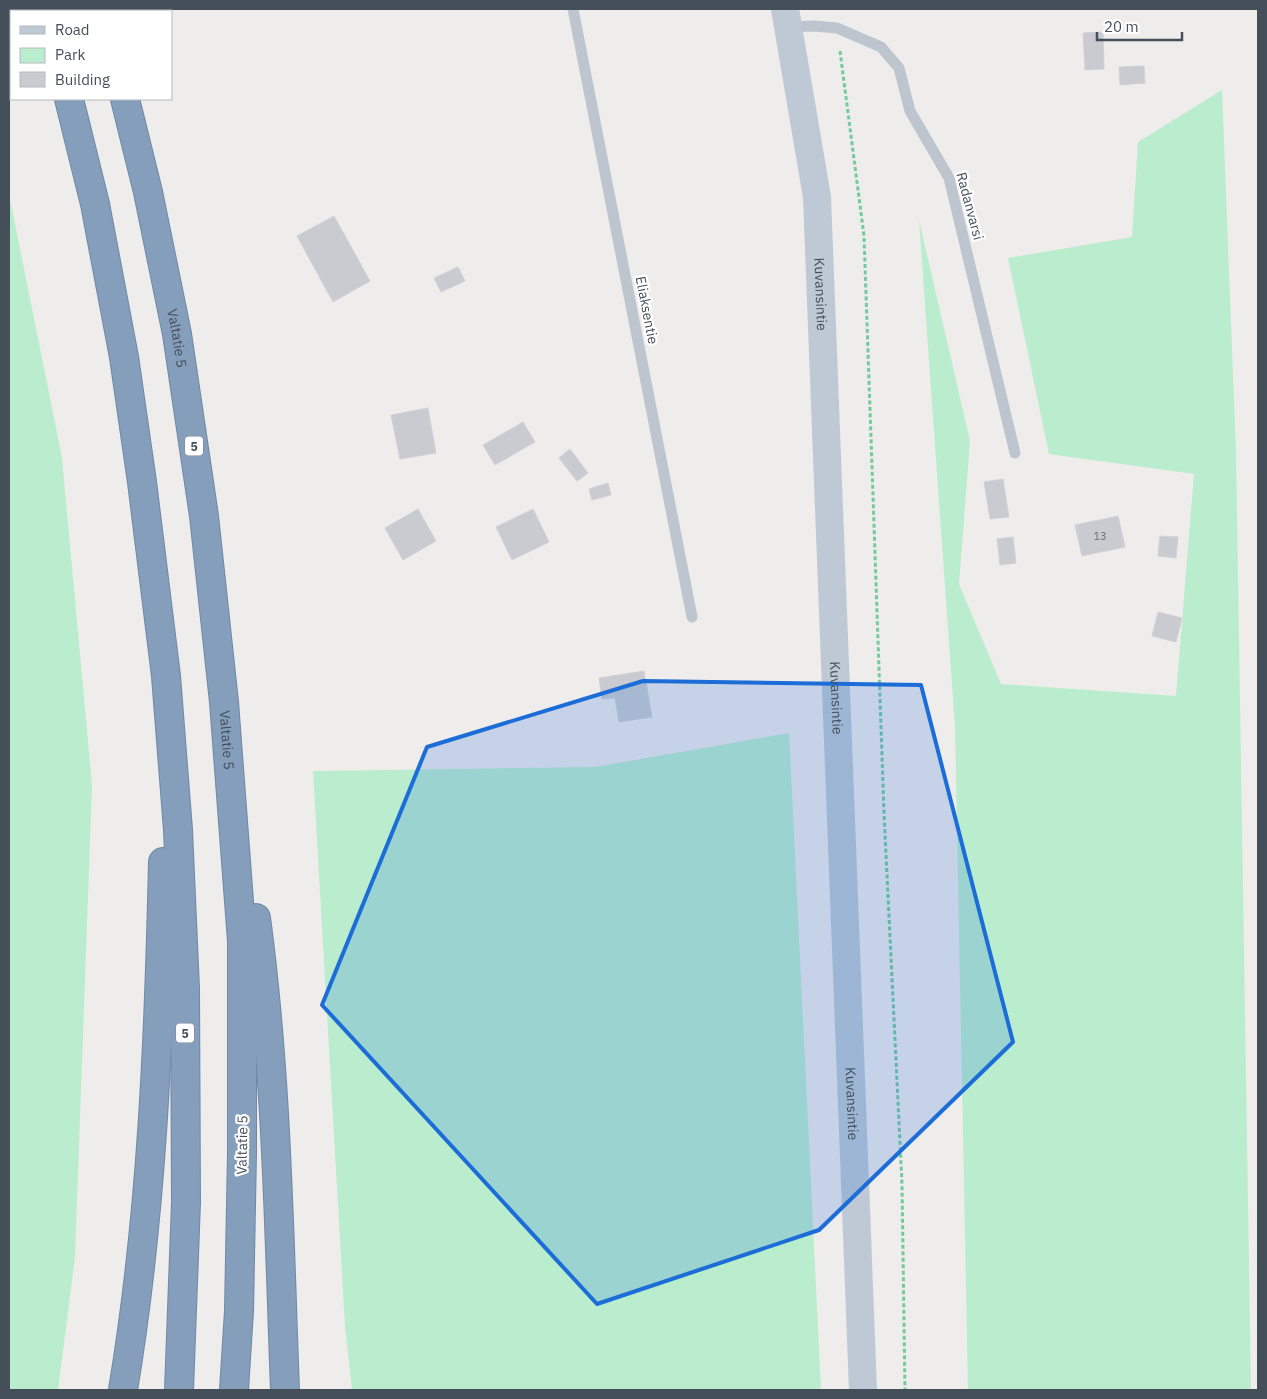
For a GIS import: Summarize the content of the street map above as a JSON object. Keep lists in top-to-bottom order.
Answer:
{
  "streets": {
    "highway": ["Valtatie 5", "5"],
    "street": ["Kuvansintie"],
    "lane": ["Radanvarsi", "Eliaksentie"]
  },
  "crossings": [
    ["Radanvarsi", "Kuvansintie"]
  ],
  "house_numbers": ["13"],
  "legend": ["Road", "Park", "Building"],
  "scale_bar": "20 m"
}
